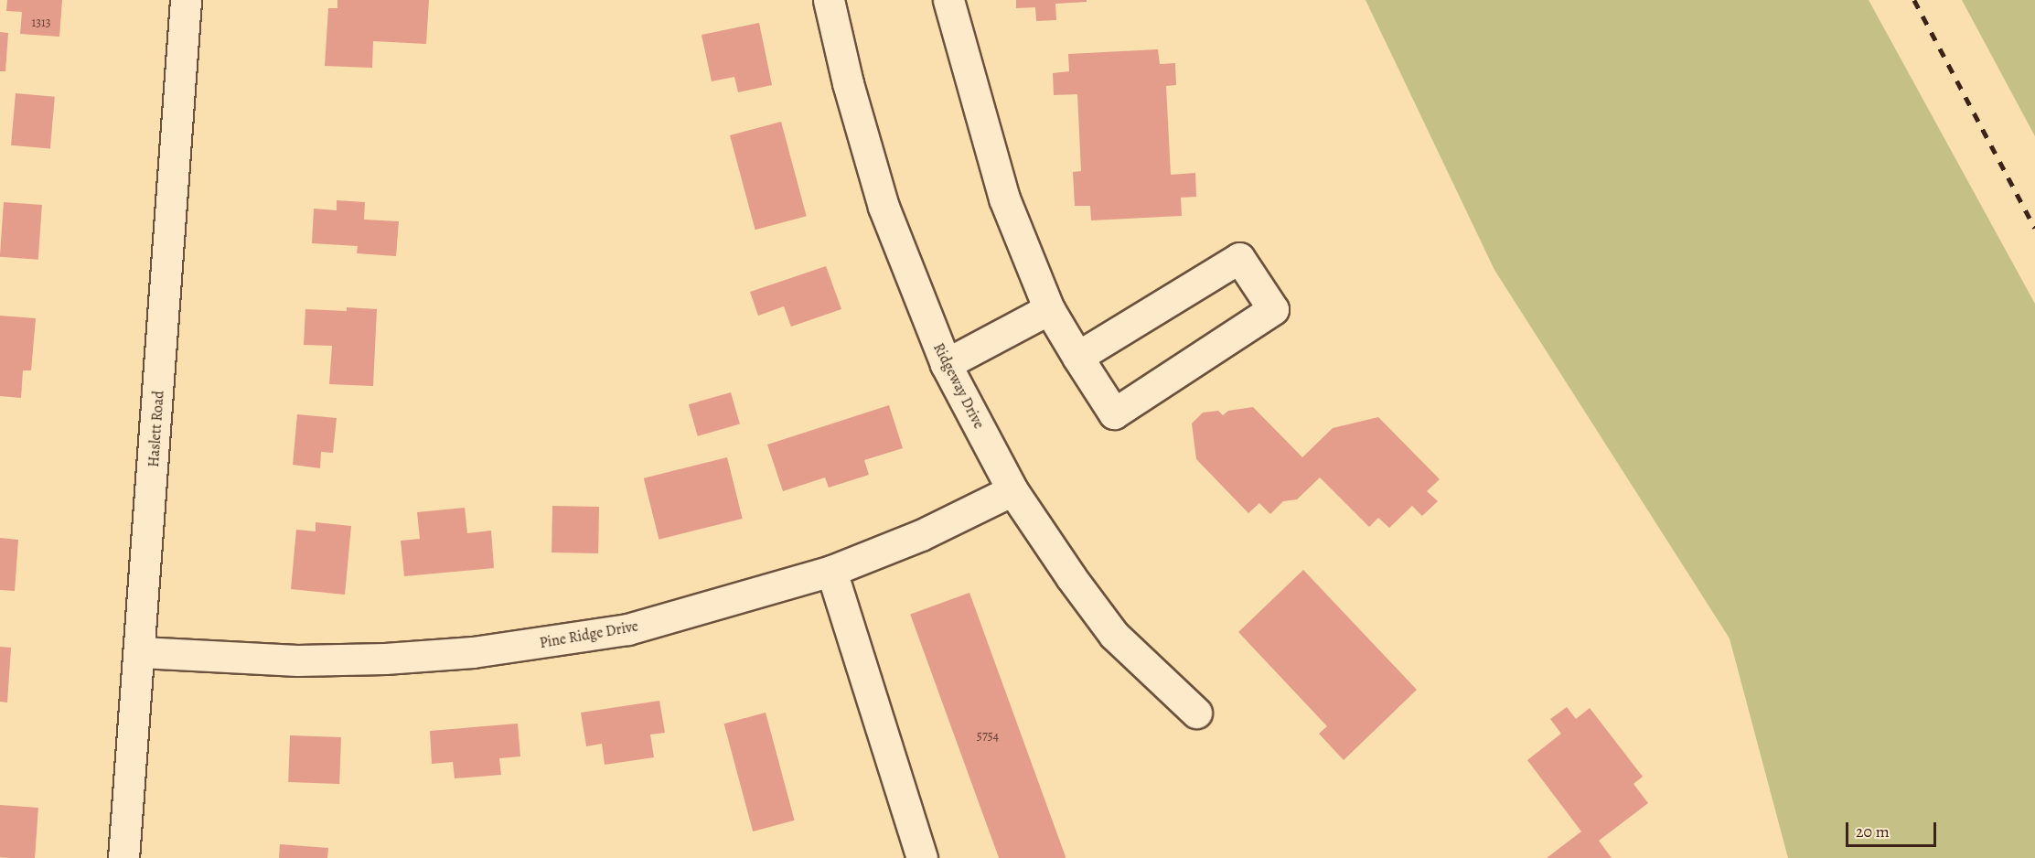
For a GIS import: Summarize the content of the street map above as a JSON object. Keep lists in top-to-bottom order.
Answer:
{
  "streets": {
    "street": ["Ridgeway Drive", "Haslett Road", "Pine Ridge Drive"]
  },
  "crossings": [
    ["Ridgeway Drive", "Pine Ridge Drive"],
    ["Haslett Road", "Pine Ridge Drive"]
  ],
  "house_numbers": ["1313", "5754"],
  "scale_bar": "20 m"
}
